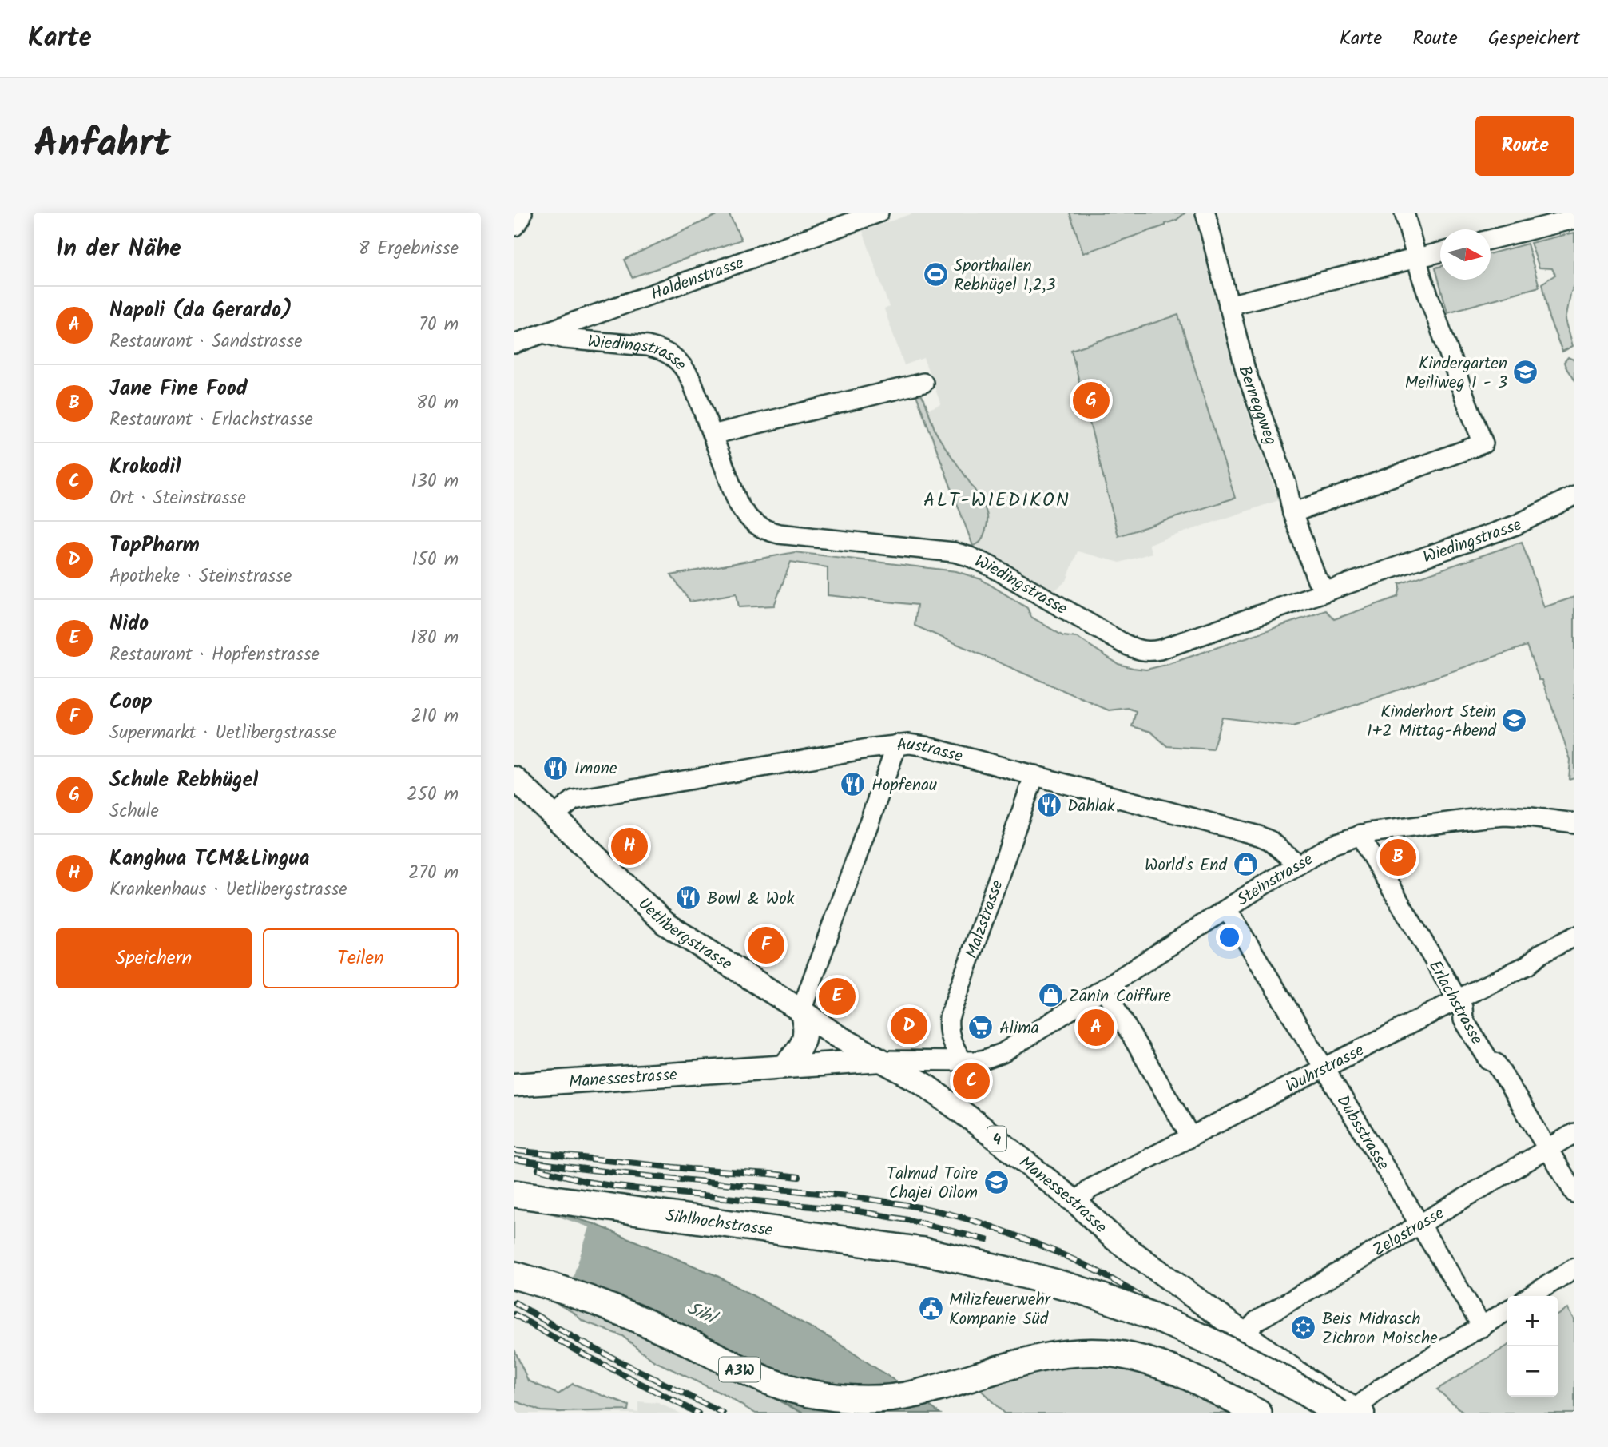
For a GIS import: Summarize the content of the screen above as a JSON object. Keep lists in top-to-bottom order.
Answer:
{
  "streets": {
    "highway": ["Sihlhochstrasse", "A3W"],
    "main road": ["Uetlibergstrasse", "Manessestrasse", "4"],
    "street": [
      "Haldenstrasse",
      "Wiedingstrasse",
      "Berneggweg",
      "Austrasse",
      "Steinstrasse",
      "Malzstrasse",
      "Erlachstrasse",
      "Wuhrstrasse",
      "Dubsstrasse",
      "Zelgstrasse"
    ]
  },
  "crossings": [
    ["Haldenstrasse", "Wiedingstrasse"],
    ["Wiedingstrasse", "Berneggweg"],
    ["Austrasse", "Steinstrasse"],
    ["Austrasse", "Malzstrasse"],
    ["Austrasse", "Uetlibergstrasse"],
    ["Steinstrasse", "Malzstrasse"],
    ["Steinstrasse", "Uetlibergstrasse"],
    ["Steinstrasse", "Erlachstrasse"],
    ["Steinstrasse", "Manessestrasse"],
    ["Steinstrasse", "Dubsstrasse"],
    ["Uetlibergstrasse", "Manessestrasse"],
    ["Erlachstrasse", "Wuhrstrasse"],
    ["Erlachstrasse", "Zelgstrasse"],
    ["Wuhrstrasse", "Manessestrasse"],
    ["Wuhrstrasse", "Dubsstrasse"],
    ["Manessestrasse", "Sihlhochstrasse"],
    ["Manessestrasse", "Zelgstrasse"],
    ["Dubsstrasse", "Zelgstrasse"]
  ],
  "districts": ["ALT-WIEDIKON"],
  "water": ["Sihl"],
  "places": {
    "sports": ["Sporthallen Rebhügel 1,2,3"],
    "school or university": ["Kindergarten Meiliweg 1 - 3", "Kinderhort Stein 1+2 Mittag-Abend", "Talmud Toire Chajei Oilom"],
    "restaurant": [
      "Imone",
      "Hopfenau",
      "Dahlak",
      "Bowl & Wok"
    ],
    "shop": ["World's End", "Zanin Coiffure"],
    "supermarket": ["Alima"],
    "public building": ["Milizfeuerwehr Kompanie Süd"],
    "synagogue": ["Beis Midrasch Zichron Moische"]
  },
  "north": "right",
  "page": {
    "header": "Karte",
    "nav": ["Karte", "Route", "Gespeichert"],
    "title": "Anfahrt",
    "buttons": [
      "Route",
      ["Speichern", "Teilen"]
    ],
    "heading": ["In der Nähe", "8 Ergebnisse"],
    "list": [
      {
        "mark": "A",
        "name": "Napoli (da Gerardo)",
        "note": "Restaurant · Sandstrasse",
        "value": "70 m"
      },
      {
        "mark": "B",
        "name": "Jane Fine Food",
        "note": "Restaurant · Erlachstrasse",
        "value": "80 m"
      },
      {
        "mark": "C",
        "name": "Krokodil",
        "note": "Ort · Steinstrasse",
        "value": "130 m"
      },
      {
        "mark": "D",
        "name": "TopPharm",
        "note": "Apotheke · Steinstrasse",
        "value": "150 m"
      },
      {
        "mark": "E",
        "name": "Nido",
        "note": "Restaurant · Hopfenstrasse",
        "value": "180 m"
      },
      {
        "mark": "F",
        "name": "Coop",
        "note": "Supermarkt · Uetlibergstrasse",
        "value": "210 m"
      },
      {
        "mark": "G",
        "name": "Schule Rebhügel",
        "note": "Schule",
        "value": "250 m"
      },
      {
        "mark": "H",
        "name": "Kanghua TCM&Lingua",
        "note": "Krankenhaus · Uetlibergstrasse",
        "value": "270 m"
      }
    ],
    "pins": [
      "G",
      "H",
      "B",
      "F",
      "E",
      "D",
      "A",
      "C"
    ],
    "map_buttons": ["+", "−"]
  }
}
